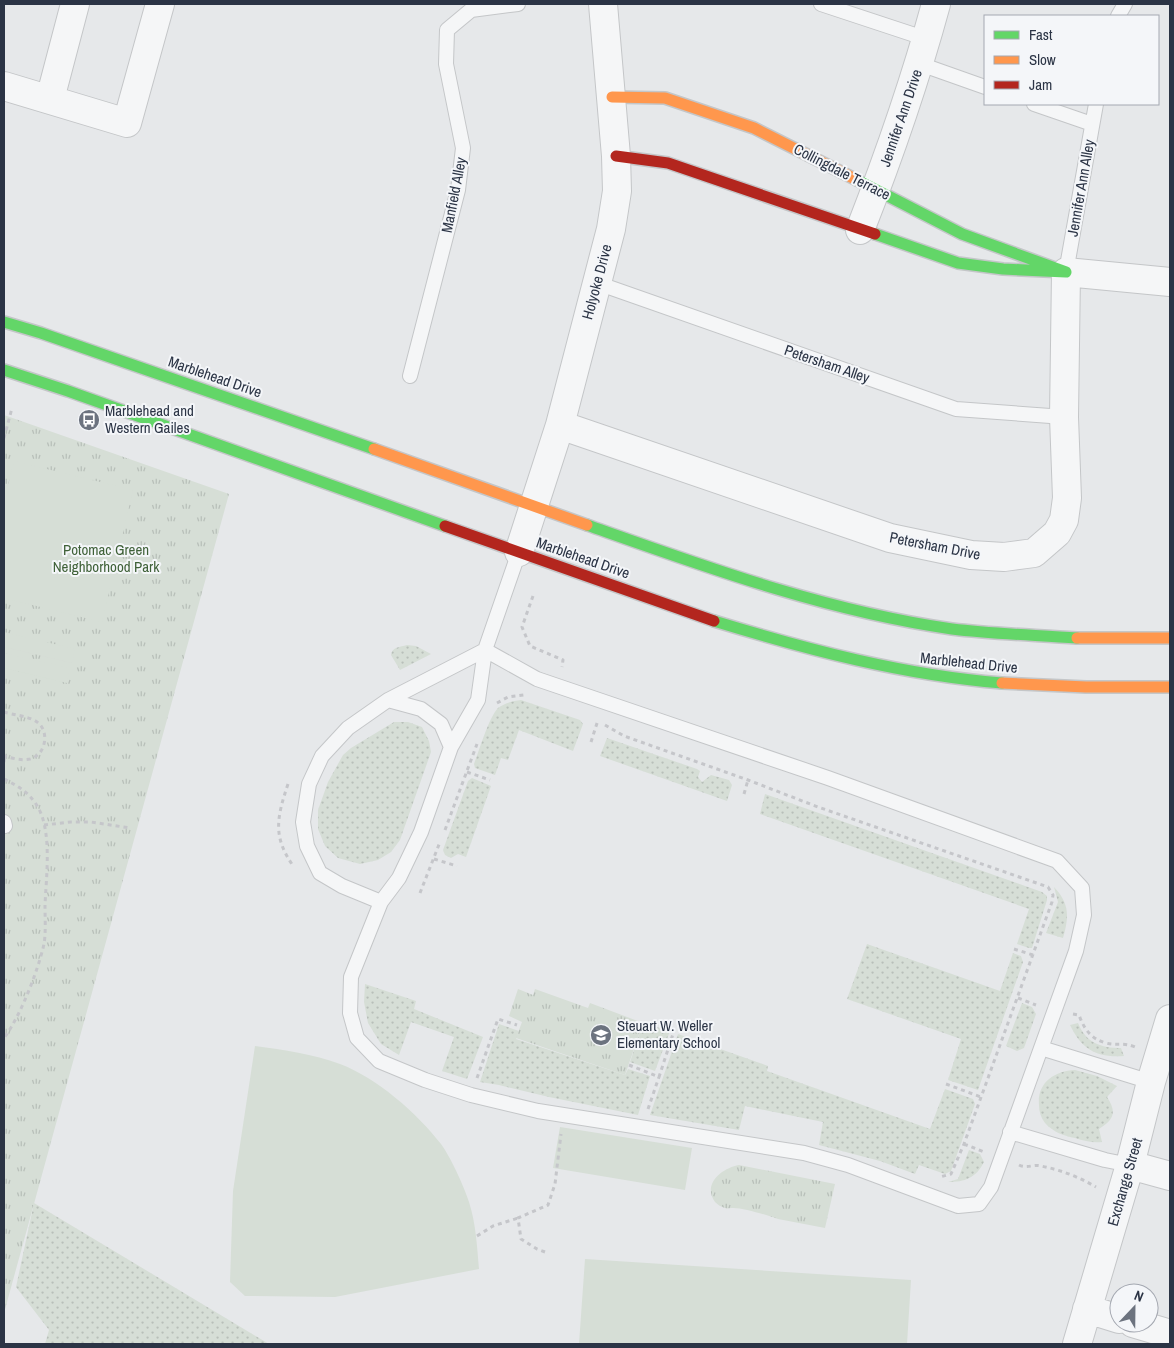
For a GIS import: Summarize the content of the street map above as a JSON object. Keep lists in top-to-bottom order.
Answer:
{
  "streets": {
    "street": [
      "Jennifer Ann Drive",
      "Collingdale Terrace",
      "Holyoke Drive",
      "Marblehead Drive",
      "Petersham Drive",
      "Exchange Street"
    ],
    "lane": ["Jennifer Ann Alley", "Manfield Alley", "Petersham Alley"]
  },
  "crossings": [
    ["Jennifer Ann Drive", "Collingdale Terrace"],
    ["Collingdale Terrace", "Jennifer Ann Alley"],
    ["Collingdale Terrace", "Holyoke Drive"],
    ["Collingdale Terrace", "Petersham Drive"],
    ["Jennifer Ann Alley", "Petersham Drive"],
    ["Holyoke Drive", "Petersham Alley"],
    ["Holyoke Drive", "Marblehead Drive"],
    ["Holyoke Drive", "Petersham Drive"],
    ["Petersham Alley", "Petersham Drive"]
  ],
  "parks": ["Potomac Green Neighborhood Park"],
  "places": {
    "bus stop": ["Marblehead and Western Gailes"],
    "school or university": ["Steuart W. Weller Elementary School"]
  },
  "legend": ["Fast", "Slow", "Jam"],
  "north": "top"
}
